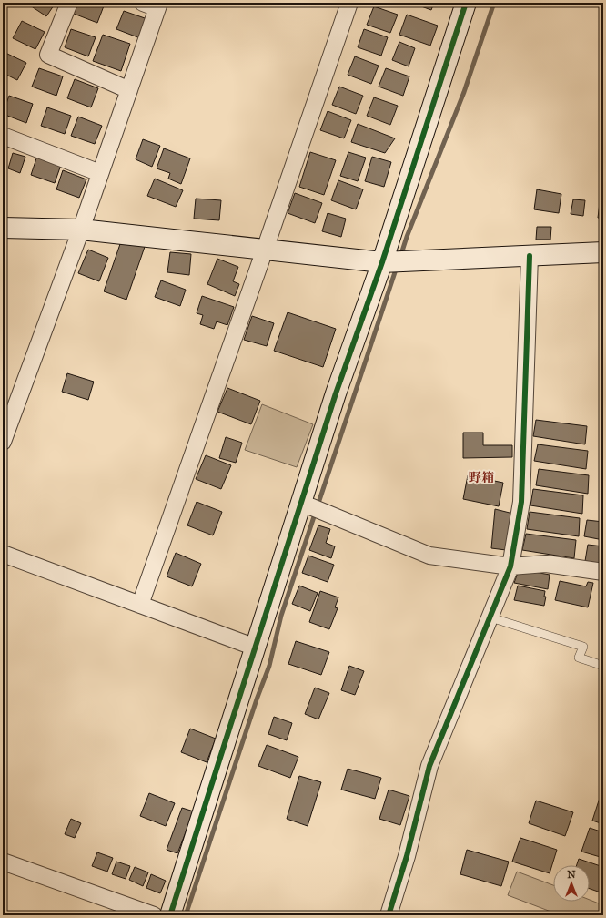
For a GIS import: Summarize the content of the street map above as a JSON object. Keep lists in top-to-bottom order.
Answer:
{
  "districts": ["野箱"],
  "north": "top"
}
